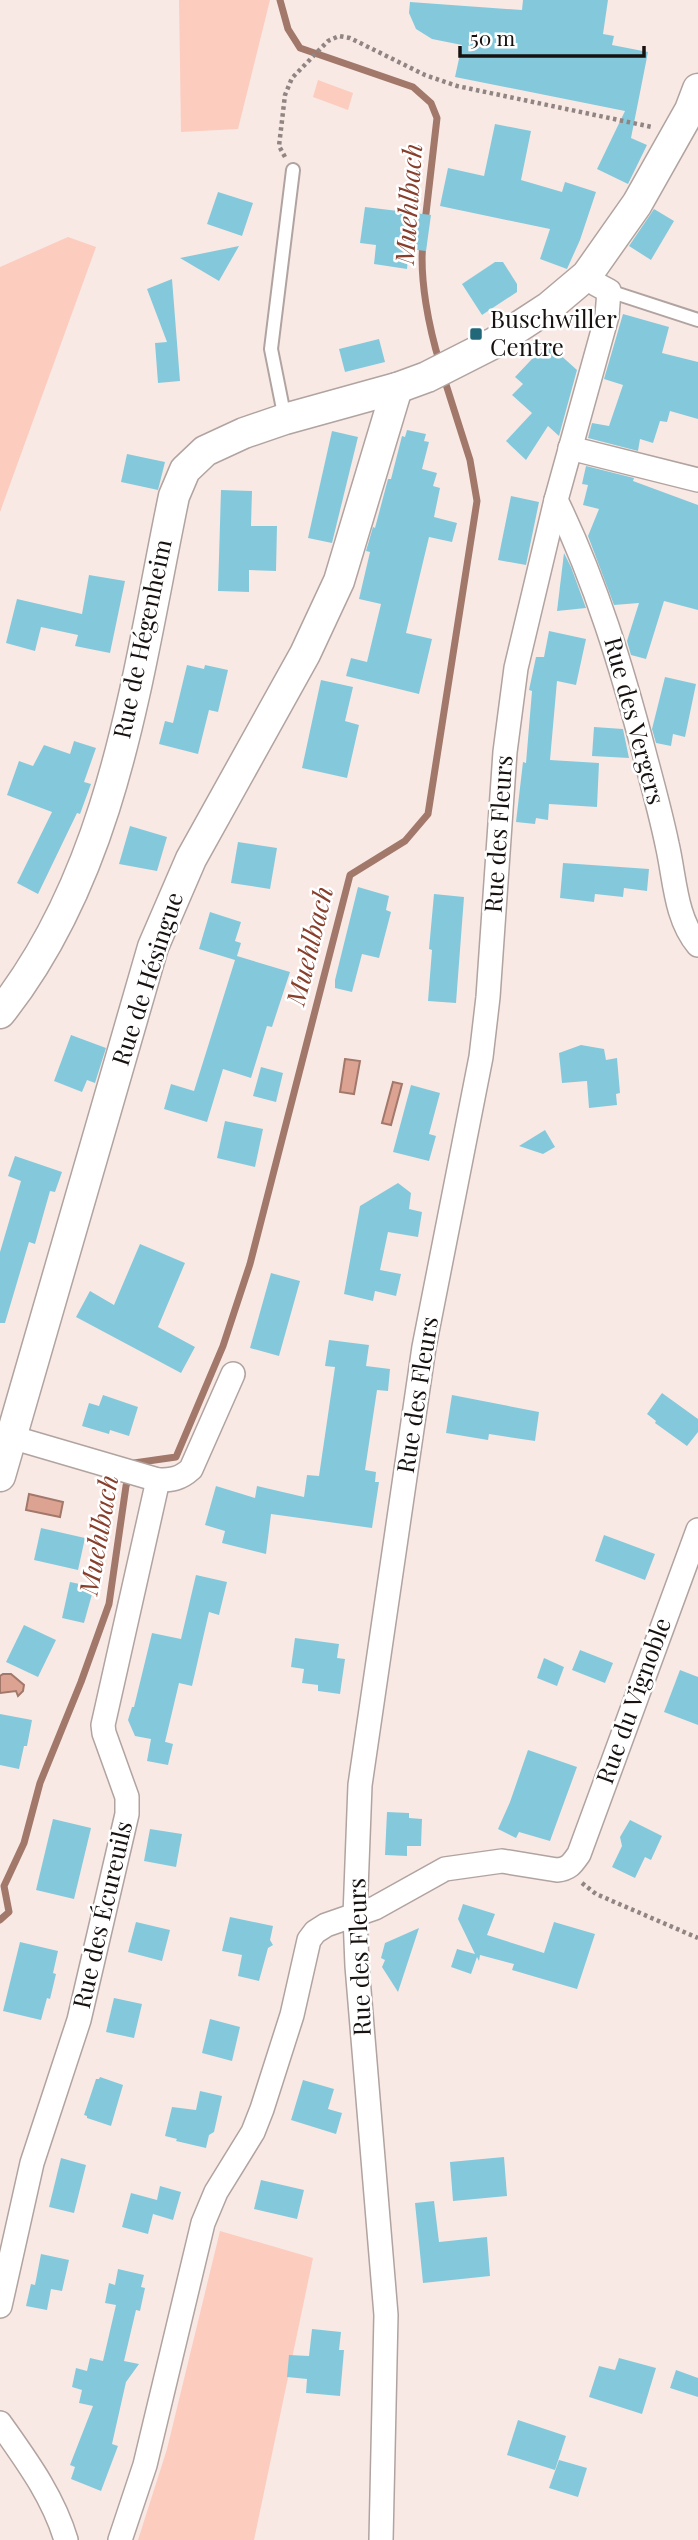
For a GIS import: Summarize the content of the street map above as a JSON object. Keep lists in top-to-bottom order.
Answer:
{
  "streets": {
    "street": [
      "Rue de Hégenheim",
      "Rue des Vergers",
      "Rue des Fleurs",
      "Rue de Hésingue",
      "Rue du Vignoble",
      "Rue des Écureuils"
    ]
  },
  "crossings": [
    ["Rue de Hégenheim", "Rue des Fleurs"],
    ["Rue de Hégenheim", "Rue de Hésingue"],
    ["Rue des Vergers", "Rue des Fleurs"]
  ],
  "water": ["Muehlbach"],
  "places": {
    "transit": ["Buschwiller Centre"]
  },
  "scale_bar": "50 m"
}
